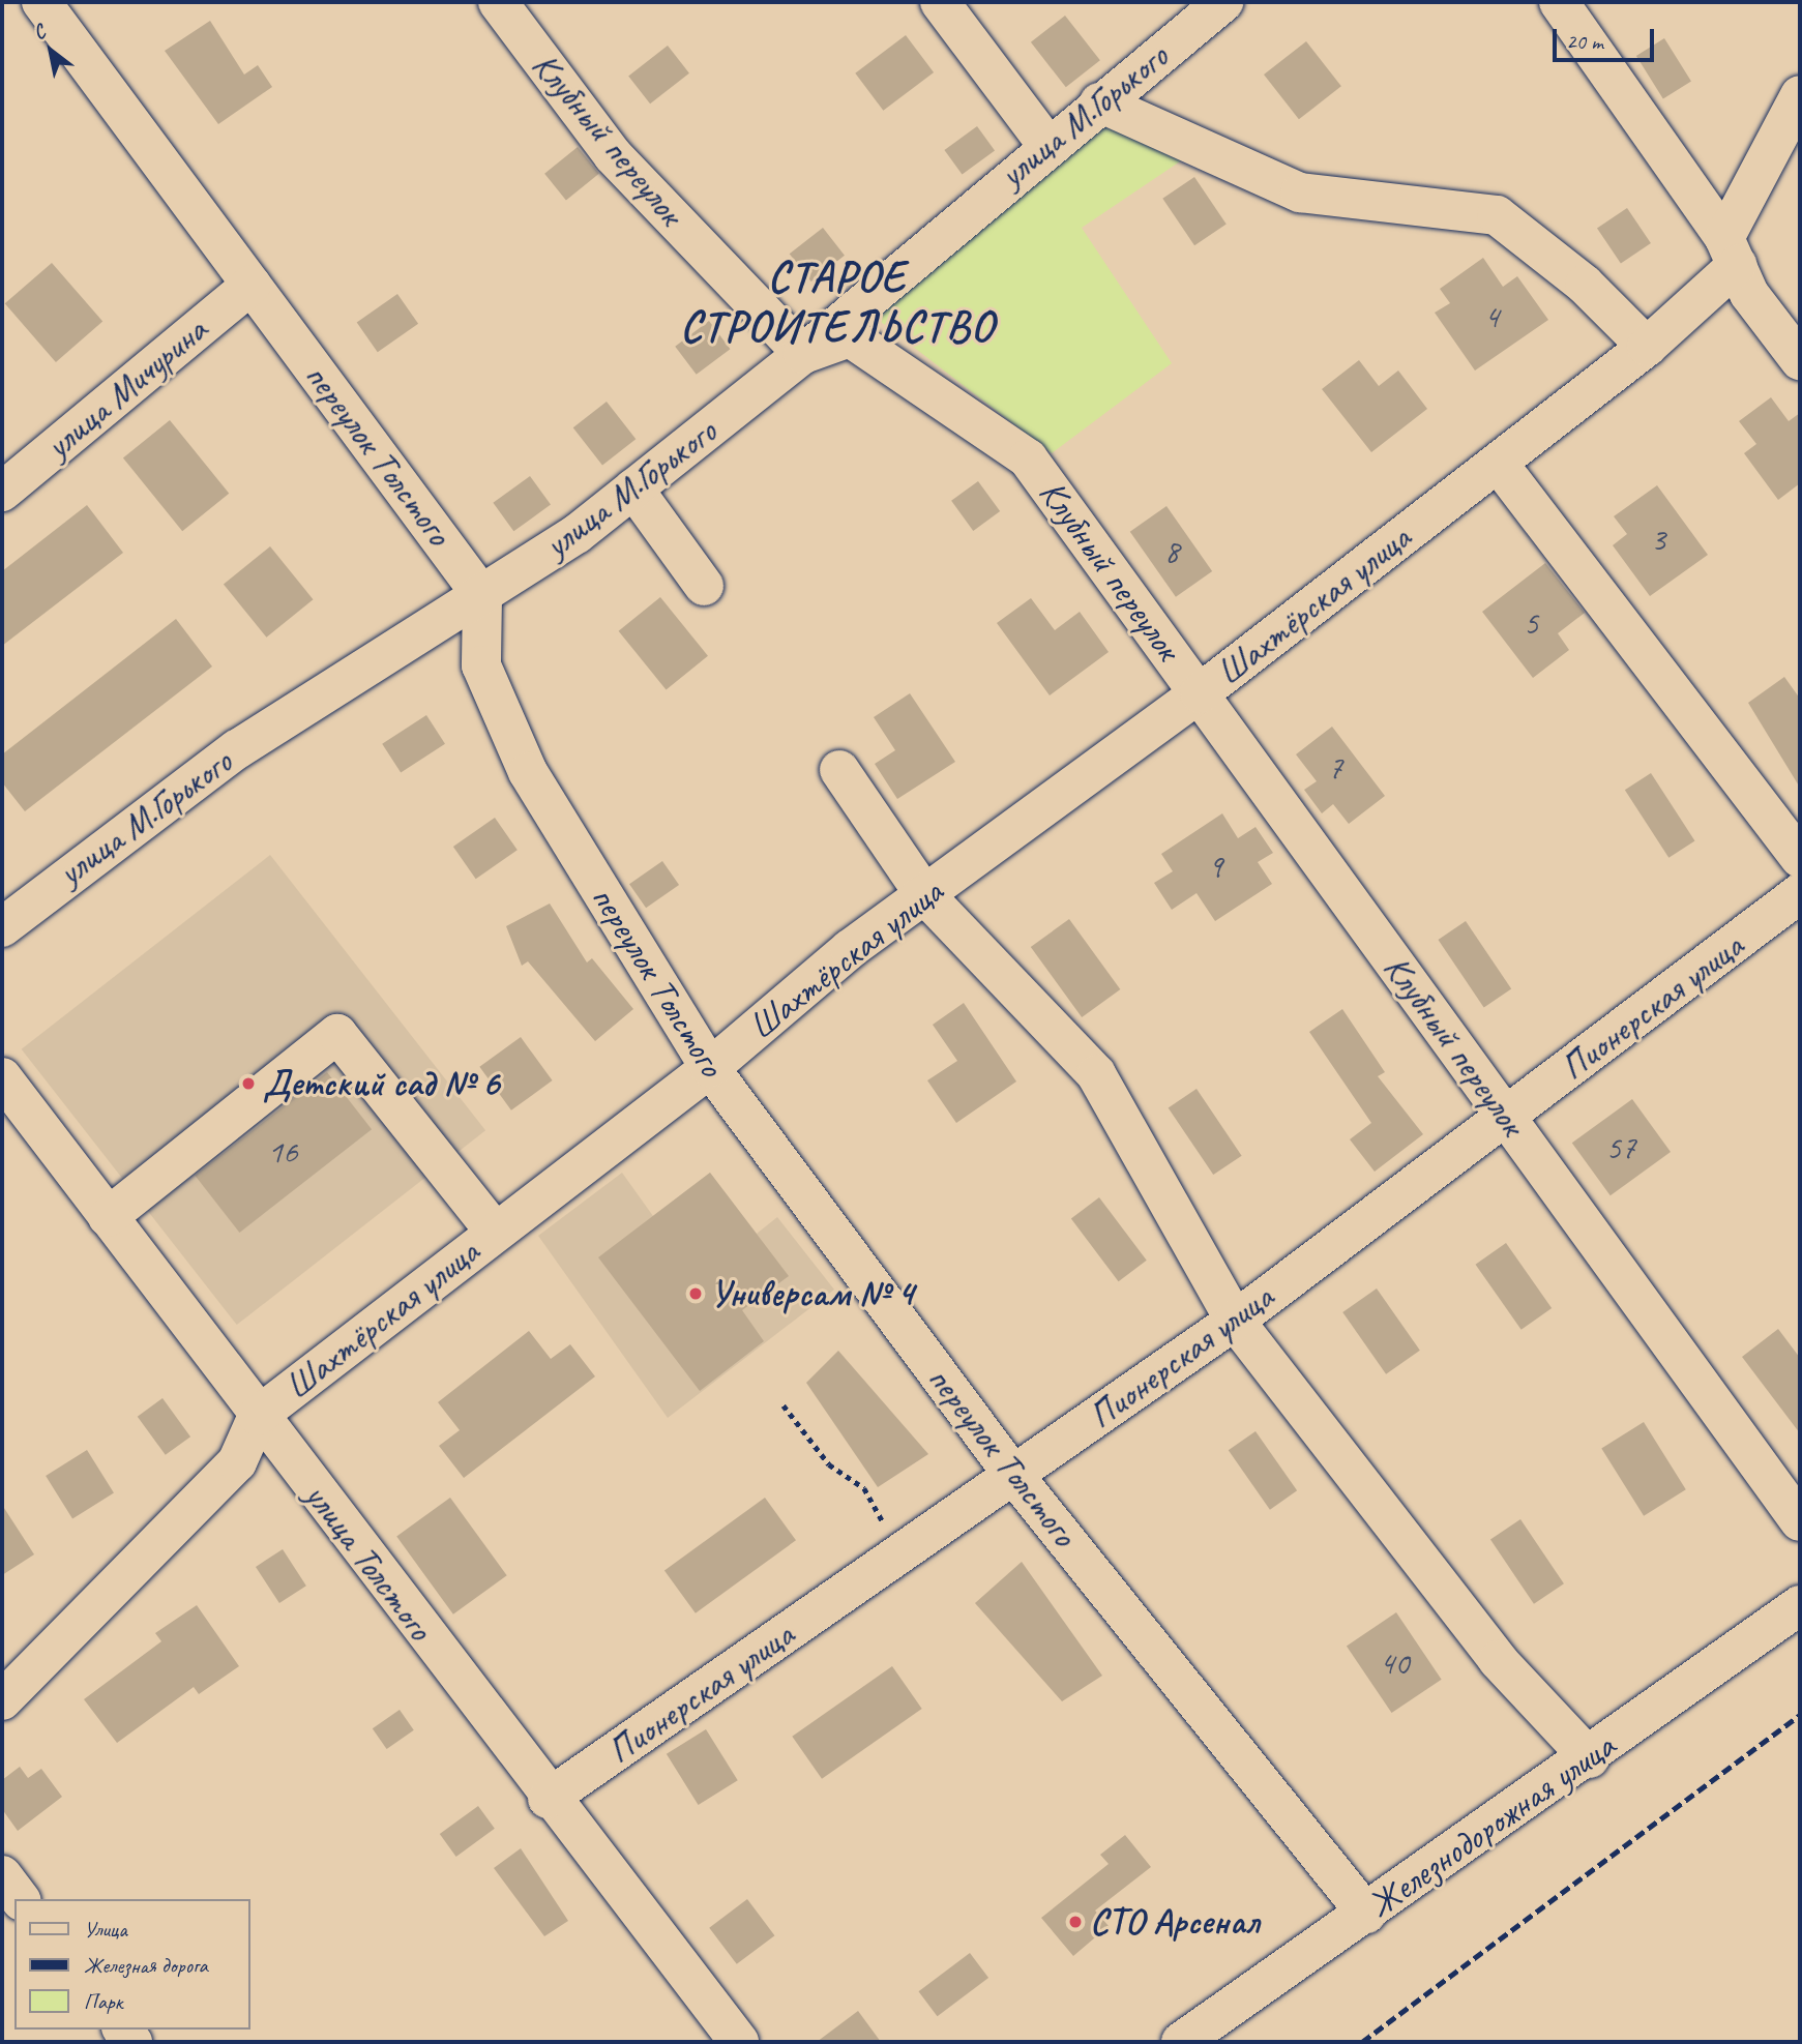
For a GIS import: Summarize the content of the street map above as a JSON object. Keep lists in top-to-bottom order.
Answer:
{
  "streets": {
    "street": [
      "улица М.Горького",
      "Клубный переулок",
      "улица Мичурина",
      "переулок Толстого",
      "Шахтёрская улица",
      "Пионерская улица",
      "улица Толстого",
      "Железнодорожная улица"
    ]
  },
  "crossings": [
    ["улица М.Горького", "Клубный переулок"],
    ["улица М.Горького", "переулок Толстого"],
    ["Клубный переулок", "Шахтёрская улица"],
    ["Клубный переулок", "Пионерская улица"],
    ["улица Мичурина", "переулок Толстого"],
    ["переулок Толстого", "Шахтёрская улица"],
    ["переулок Толстого", "Пионерская улица"],
    ["переулок Толстого", "Железнодорожная улица"],
    ["Шахтёрская улица", "улица Толстого"],
    ["Пионерская улица", "улица Толстого"]
  ],
  "districts": ["СТАРОЕ СТРОИТЕЛЬСТВО"],
  "places": ["Детский сад № 6", "Универсам № 4", "СТО Арсенал"],
  "house_numbers": [
    "4",
    "3",
    "8",
    "5",
    "7",
    "9",
    "57",
    "16",
    "40"
  ],
  "legend": ["Улица", "Железная дорога", "Парк"],
  "scale_bar": "20 m",
  "north": "top left"
}
